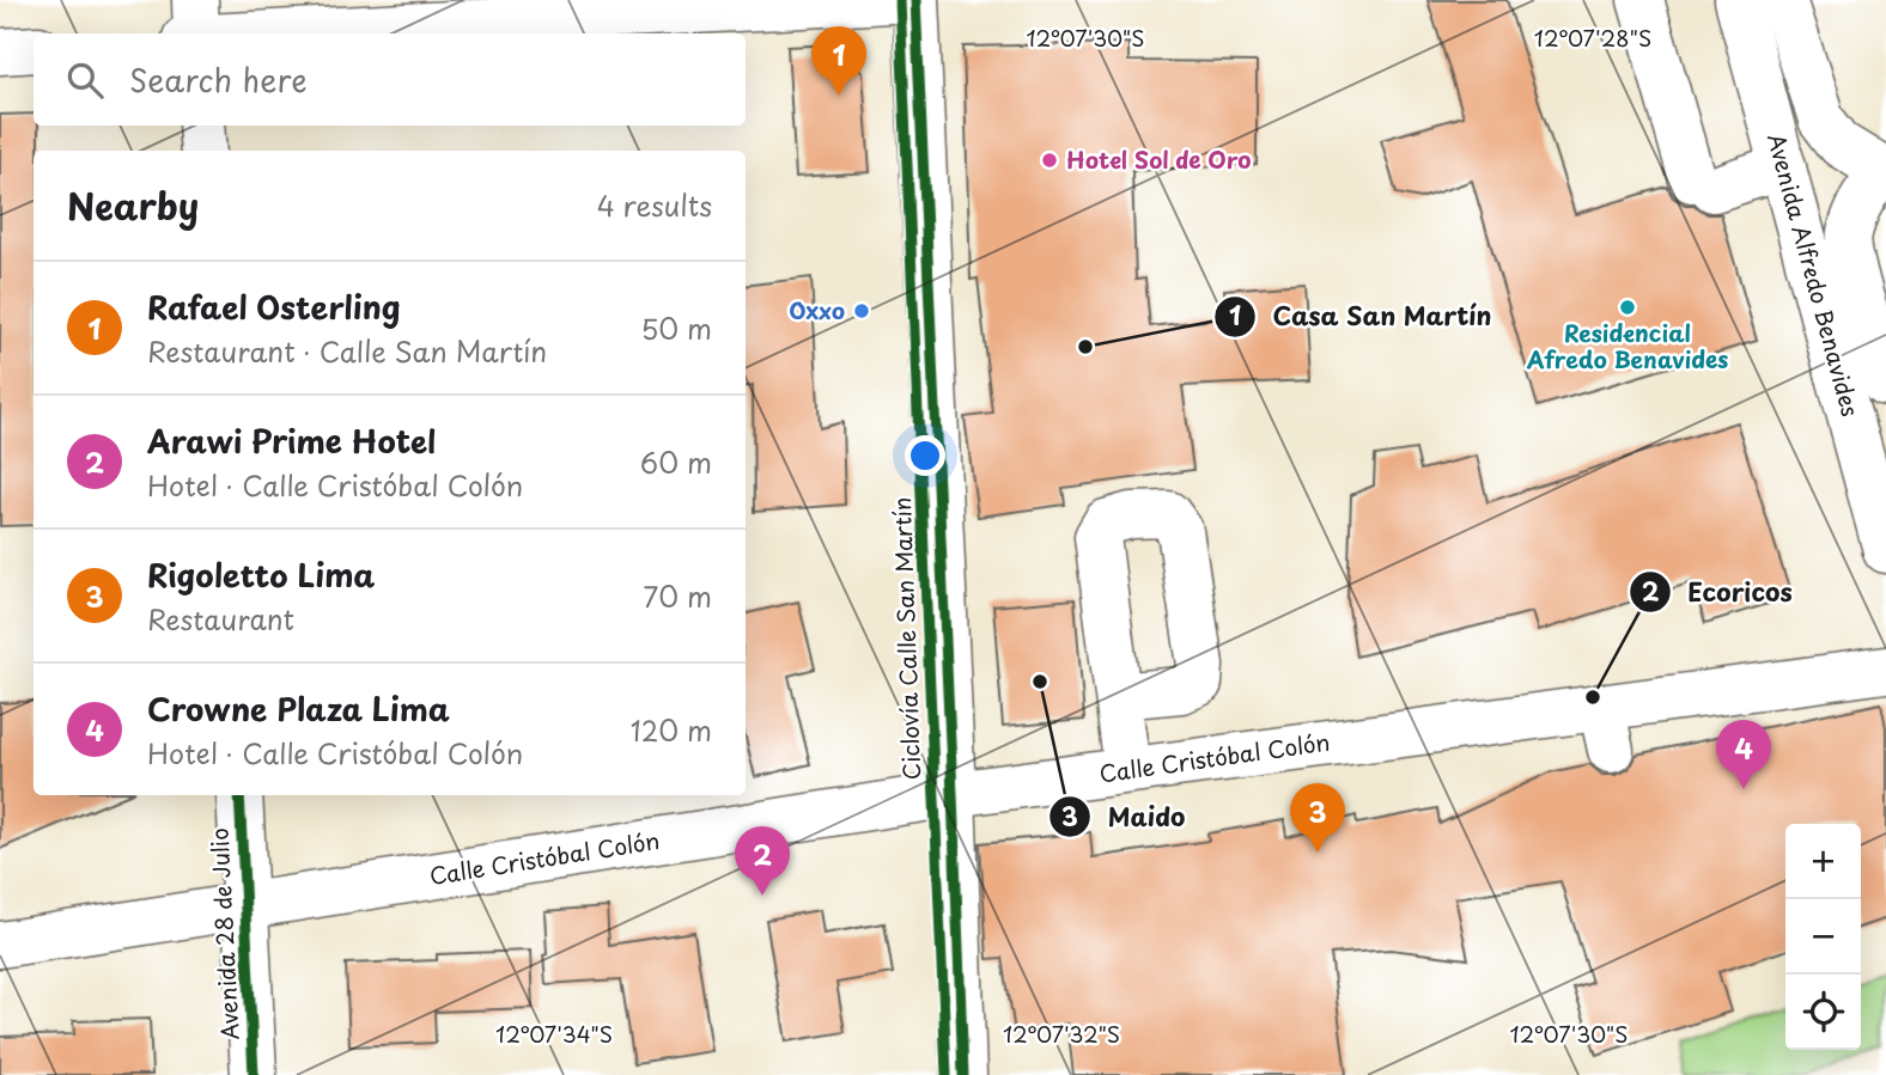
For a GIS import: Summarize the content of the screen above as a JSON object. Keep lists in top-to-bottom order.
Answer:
{
  "streets": {
    "street": ["Avenida Alfredo Benavides", "Calle Cristóbal Colón", "Avenida 28 de Julio"],
    "cycle path": ["Ciclovía Calle San Martín"]
  },
  "crossings": [
    ["Calle Cristóbal Colón", "Avenida 28 de Julio"]
  ],
  "places": [
    "Hotel Sol de Oro",
    "Residencial Afredo Benavides",
    "Oxxo",
    "Casa San Martín",
    "Maido",
    "Ecoricos"
  ],
  "page": {
    "pins": [
      "1",
      "4",
      "3",
      "2"
    ],
    "search": "Search here",
    "heading": ["Nearby", "4 results"],
    "list": [
      {
        "mark": "1",
        "name": "Rafael Osterling",
        "note": "Restaurant · Calle San Martín",
        "value": "50 m"
      },
      {
        "mark": "2",
        "name": "Arawi Prime Hotel",
        "note": "Hotel · Calle Cristóbal Colón",
        "value": "60 m"
      },
      {
        "mark": "3",
        "name": "Rigoletto Lima",
        "note": "Restaurant",
        "value": "70 m"
      },
      {
        "mark": "4",
        "name": "Crowne Plaza Lima",
        "note": "Hotel · Calle Cristóbal Colón",
        "value": "120 m"
      }
    ],
    "map_buttons": ["+", "−"]
  },
  "coordinates": [
    "12°07'30\"S",
    "12°07'28\"S",
    "12°07'34\"S",
    "12°07'32\"S"
  ]
}
